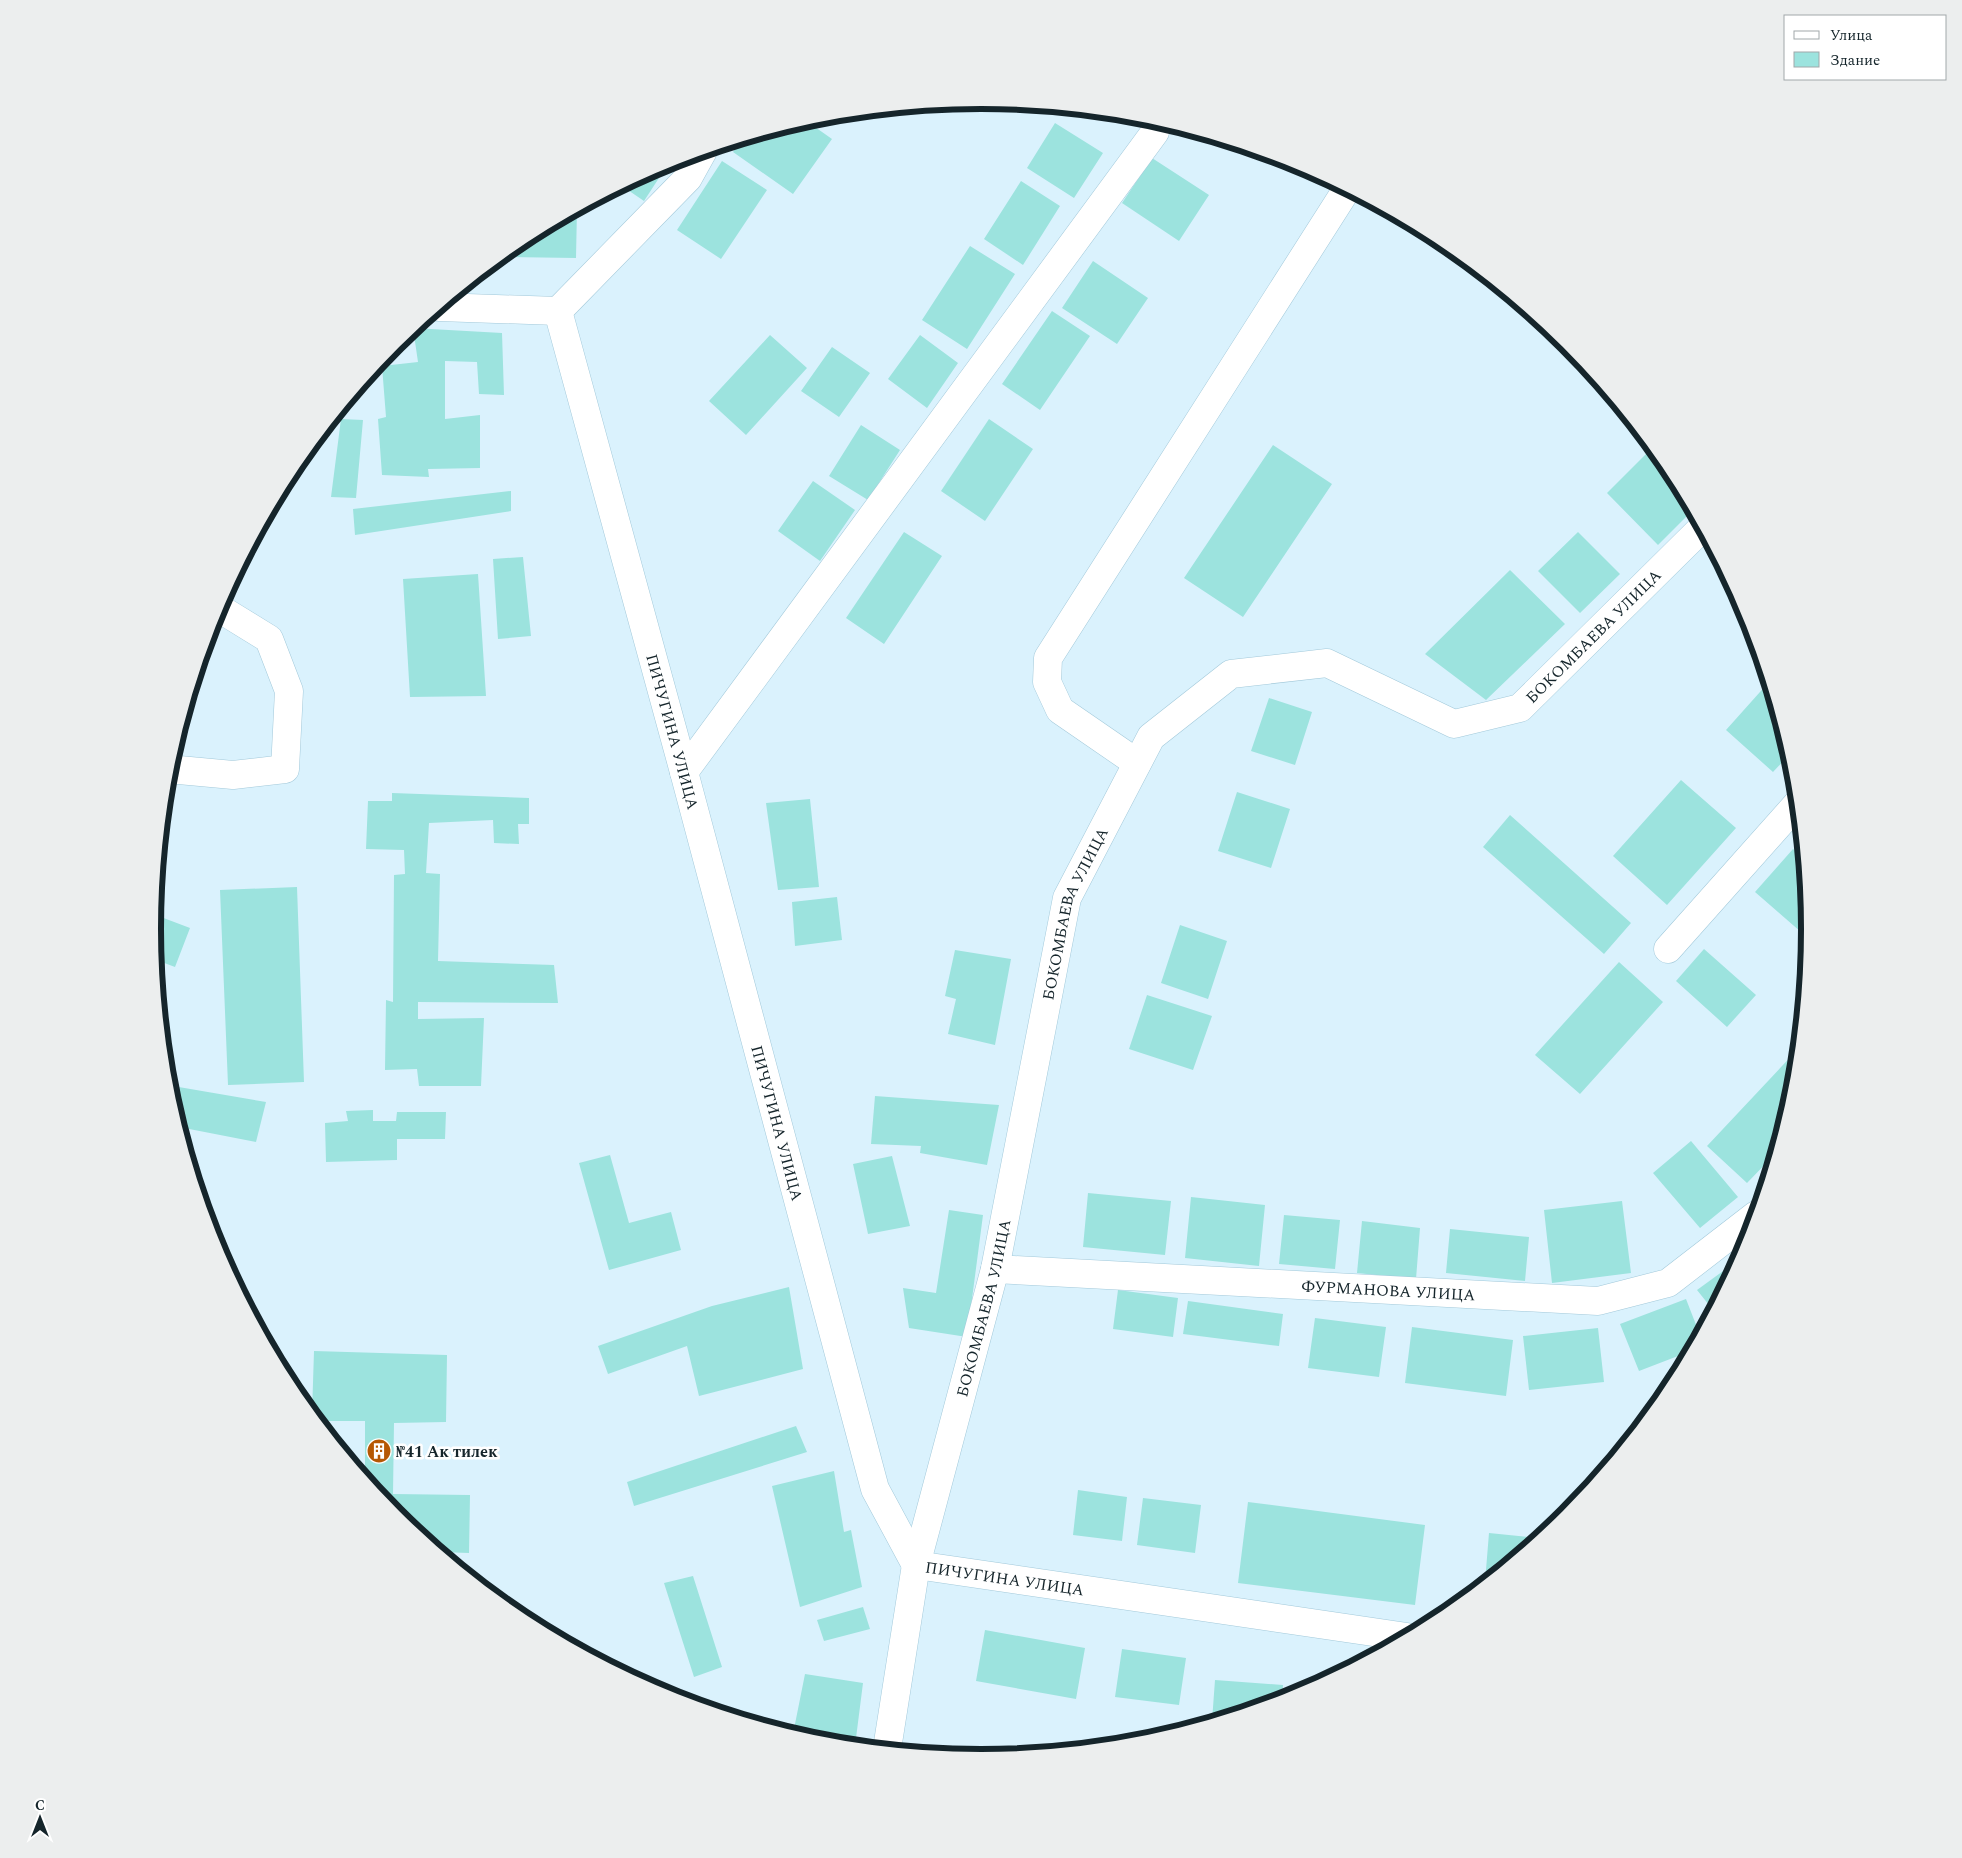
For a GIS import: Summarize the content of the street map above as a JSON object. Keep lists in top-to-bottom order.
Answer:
{
  "streets": {
    "street": ["БОКОМБАЕВА УЛИЦА", "ПИЧУГИНА УЛИЦА", "ФУРМАНОВА УЛИЦА"]
  },
  "crossings": [
    ["БОКОМБАЕВА УЛИЦА", "ПИЧУГИНА УЛИЦА"],
    ["БОКОМБАЕВА УЛИЦА", "ФУРМАНОВА УЛИЦА"]
  ],
  "places": {
    "building": ["№41 Ак тилек"]
  },
  "legend": ["Улица", "Здание"],
  "north": "top"
}
